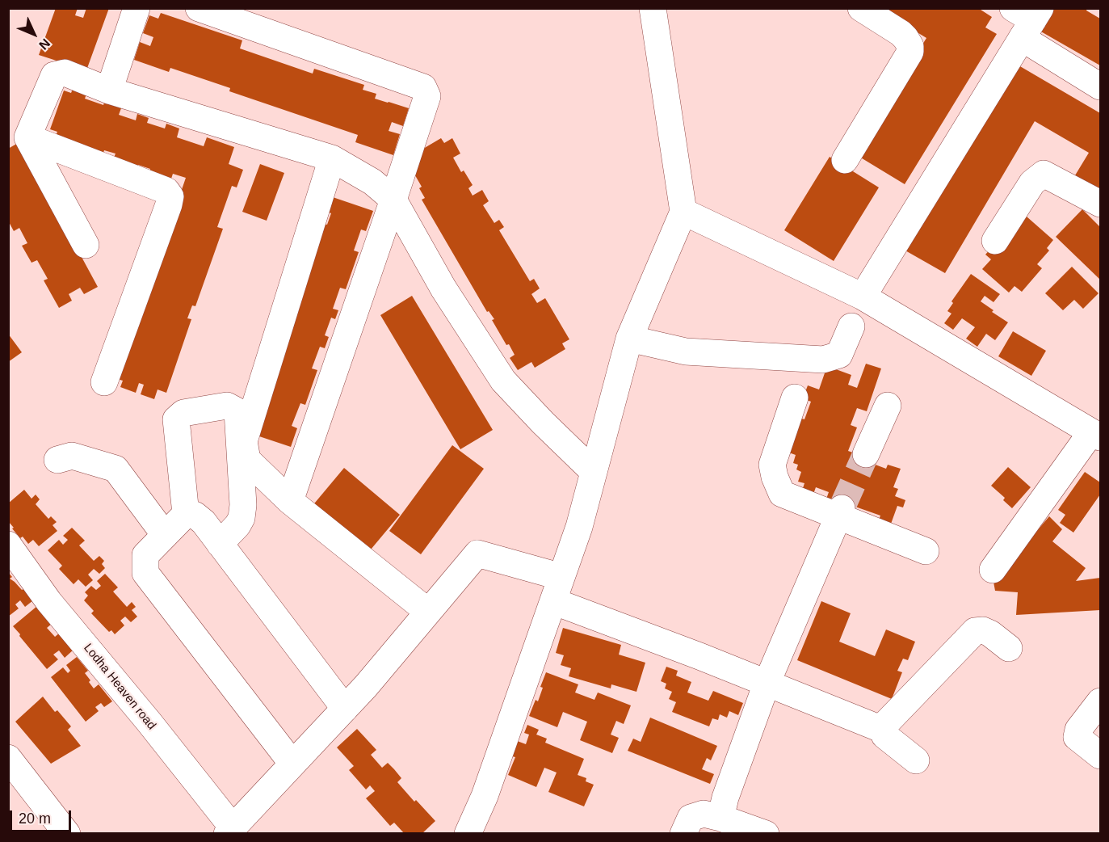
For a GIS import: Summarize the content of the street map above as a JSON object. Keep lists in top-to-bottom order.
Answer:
{
  "streets": {
    "street": ["Lodha Heaven road"]
  },
  "scale_bar": "20 m",
  "north": "bottom right"
}
